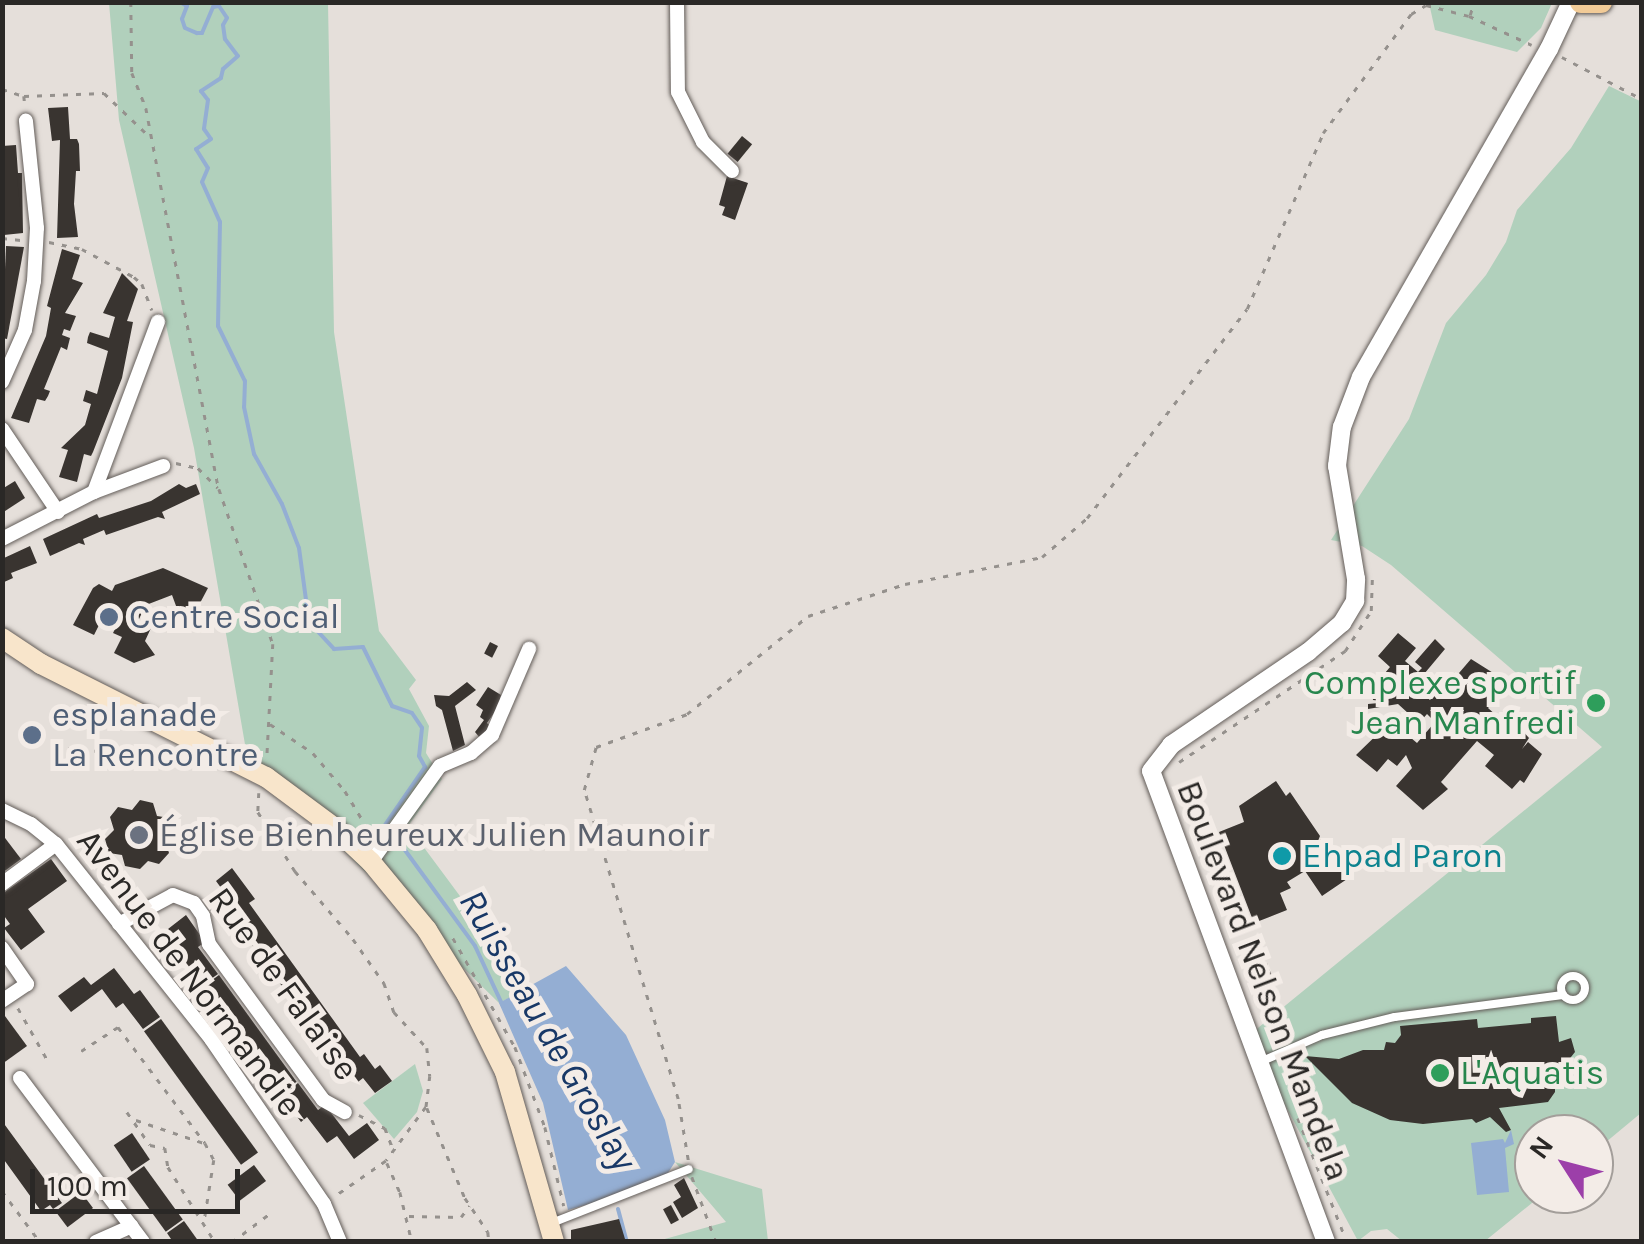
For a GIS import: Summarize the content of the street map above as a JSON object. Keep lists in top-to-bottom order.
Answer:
{
  "streets": {
    "street": ["Avenue de Normandie", "Boulevard Nelson Mandela", "Rue de Falaise"]
  },
  "crossings": [
    ["Avenue de Normandie", "Rue de Falaise"]
  ],
  "water": ["Ruisseau de Groslay"],
  "places": [
    "Centre Social",
    "Complexe sportif Jean Manfredi",
    "esplanade La Rencontre",
    "Église Bienheureux Julien Maunoir",
    "Ehpad Paron",
    "L'Aquatis"
  ],
  "scale_bar": "100 m",
  "north": "top left"
}
